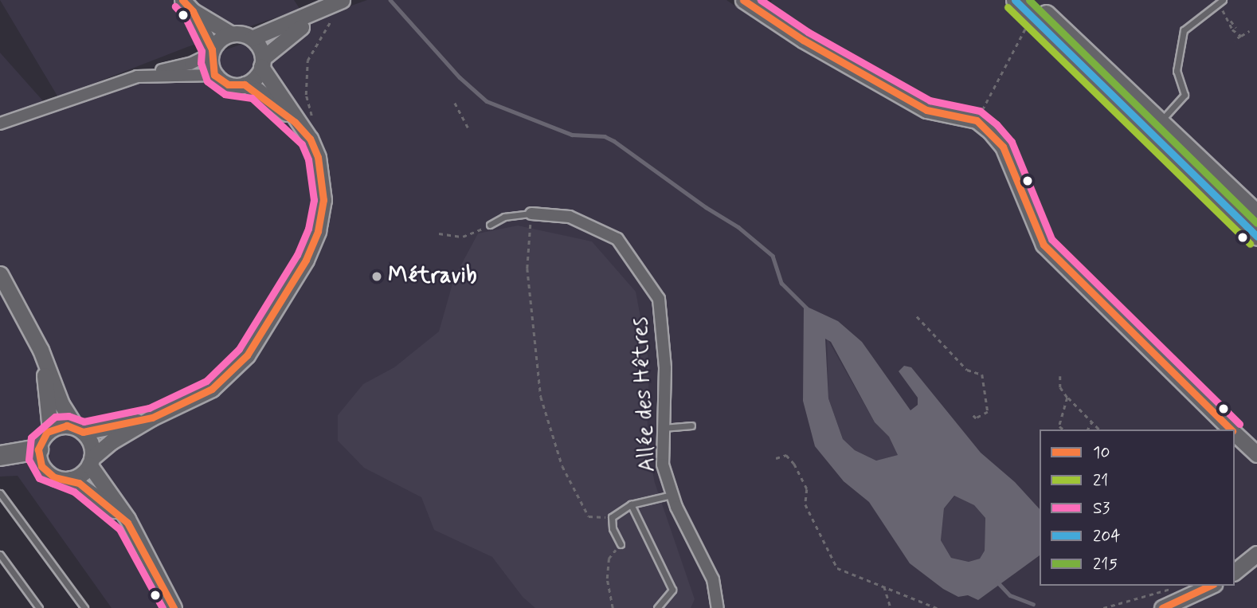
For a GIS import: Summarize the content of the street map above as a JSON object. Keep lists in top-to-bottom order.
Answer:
{
  "streets": {
    "street": ["Allée des Hêtres"]
  },
  "places": ["Métravib"],
  "lines": [
    "transit line 10",
    "transit line S3",
    "transit line 204",
    "transit line 215",
    "transit line 21"
  ],
  "legend": [
    "10",
    "21",
    "S3",
    "204",
    "215"
  ]
}
